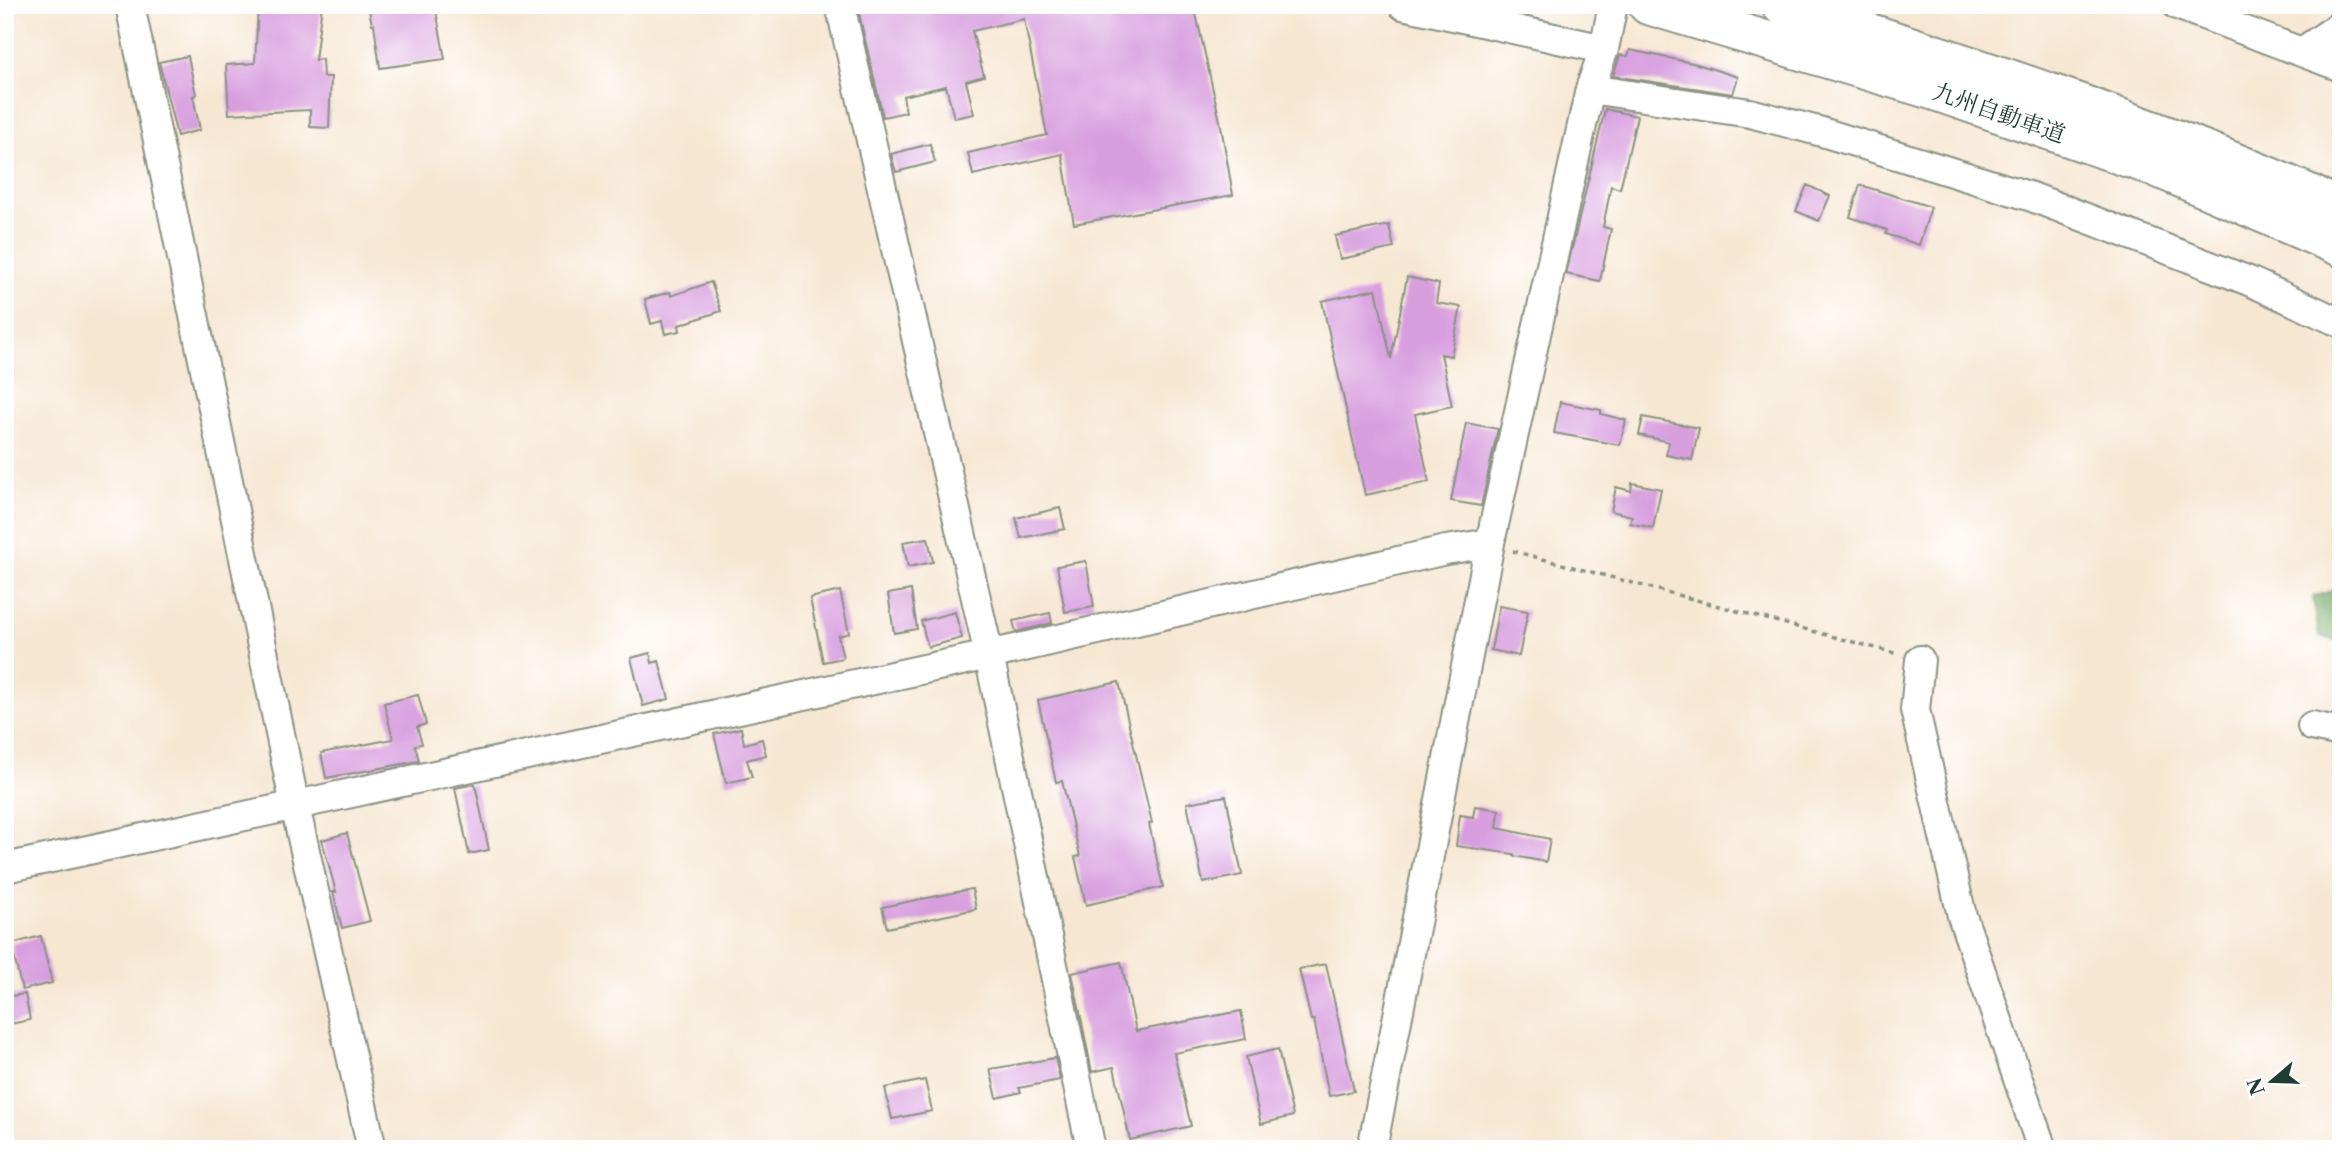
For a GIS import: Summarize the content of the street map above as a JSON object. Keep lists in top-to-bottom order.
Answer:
{
  "streets": {
    "highway": ["九州自動車道"]
  },
  "north": "left"
}
